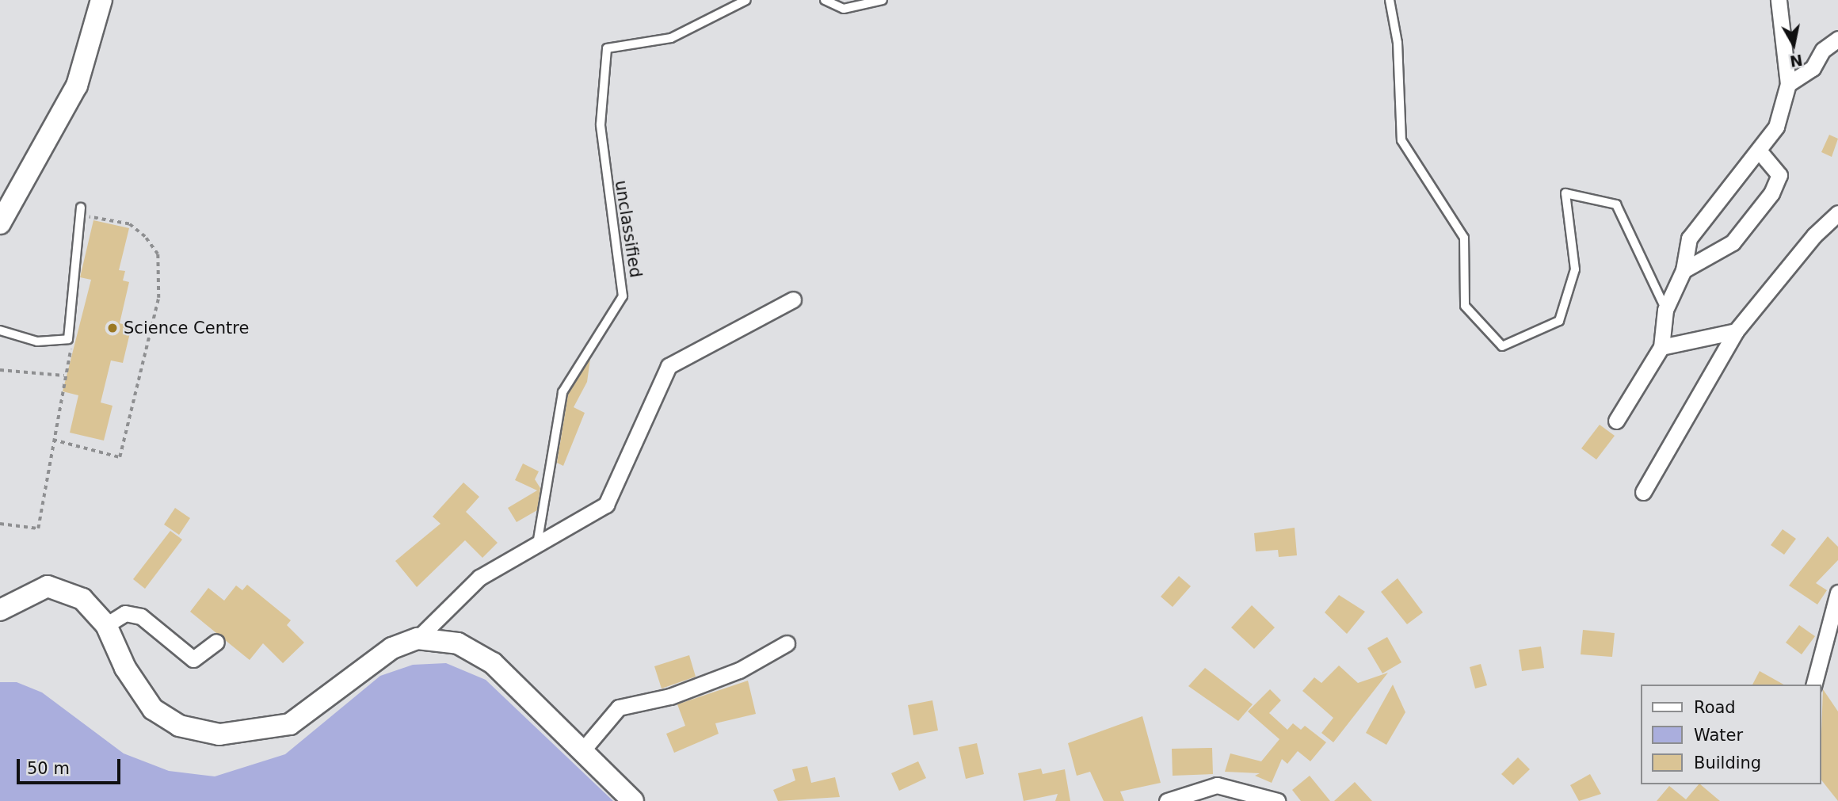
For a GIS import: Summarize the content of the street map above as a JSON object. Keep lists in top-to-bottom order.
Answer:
{
  "streets": {
    "lane": ["unclassified"]
  },
  "places": ["Science Centre"],
  "legend": ["Road", "Water", "Building"],
  "scale_bar": "50 m",
  "north": "bottom"
}
